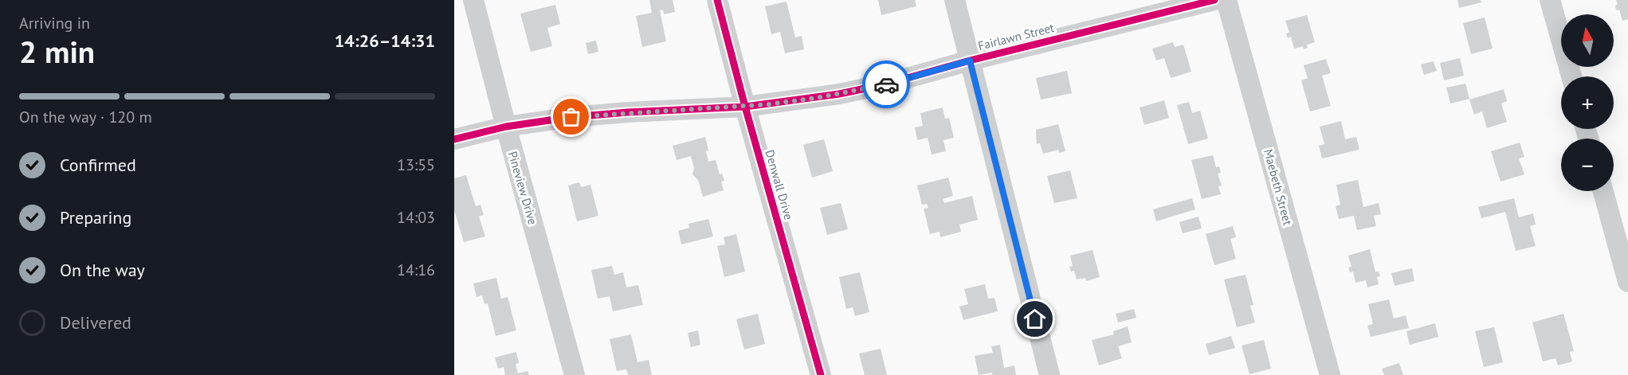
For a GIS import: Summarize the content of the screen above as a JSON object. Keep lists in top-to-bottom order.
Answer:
{
  "streets": {
    "street": [
      "Fairlawn Street",
      "Denwall Drive",
      "Maebeth Street",
      "Pineview Drive"
    ]
  },
  "crossings": [
    ["Fairlawn Street", "Denwall Drive"],
    ["Fairlawn Street", "Pineview Drive"]
  ],
  "north": "top",
  "page": {
    "heading": ["2 min", "Arriving in", "14:26–14:31"],
    "map_buttons": ["+", "−"],
    "bar": "On the way · 120 m",
    "list": [
      ["Confirmed", "13:55"],
      ["Preparing", "14:03"],
      ["On the way", "14:16"],
      "Delivered"
    ]
  }
}
